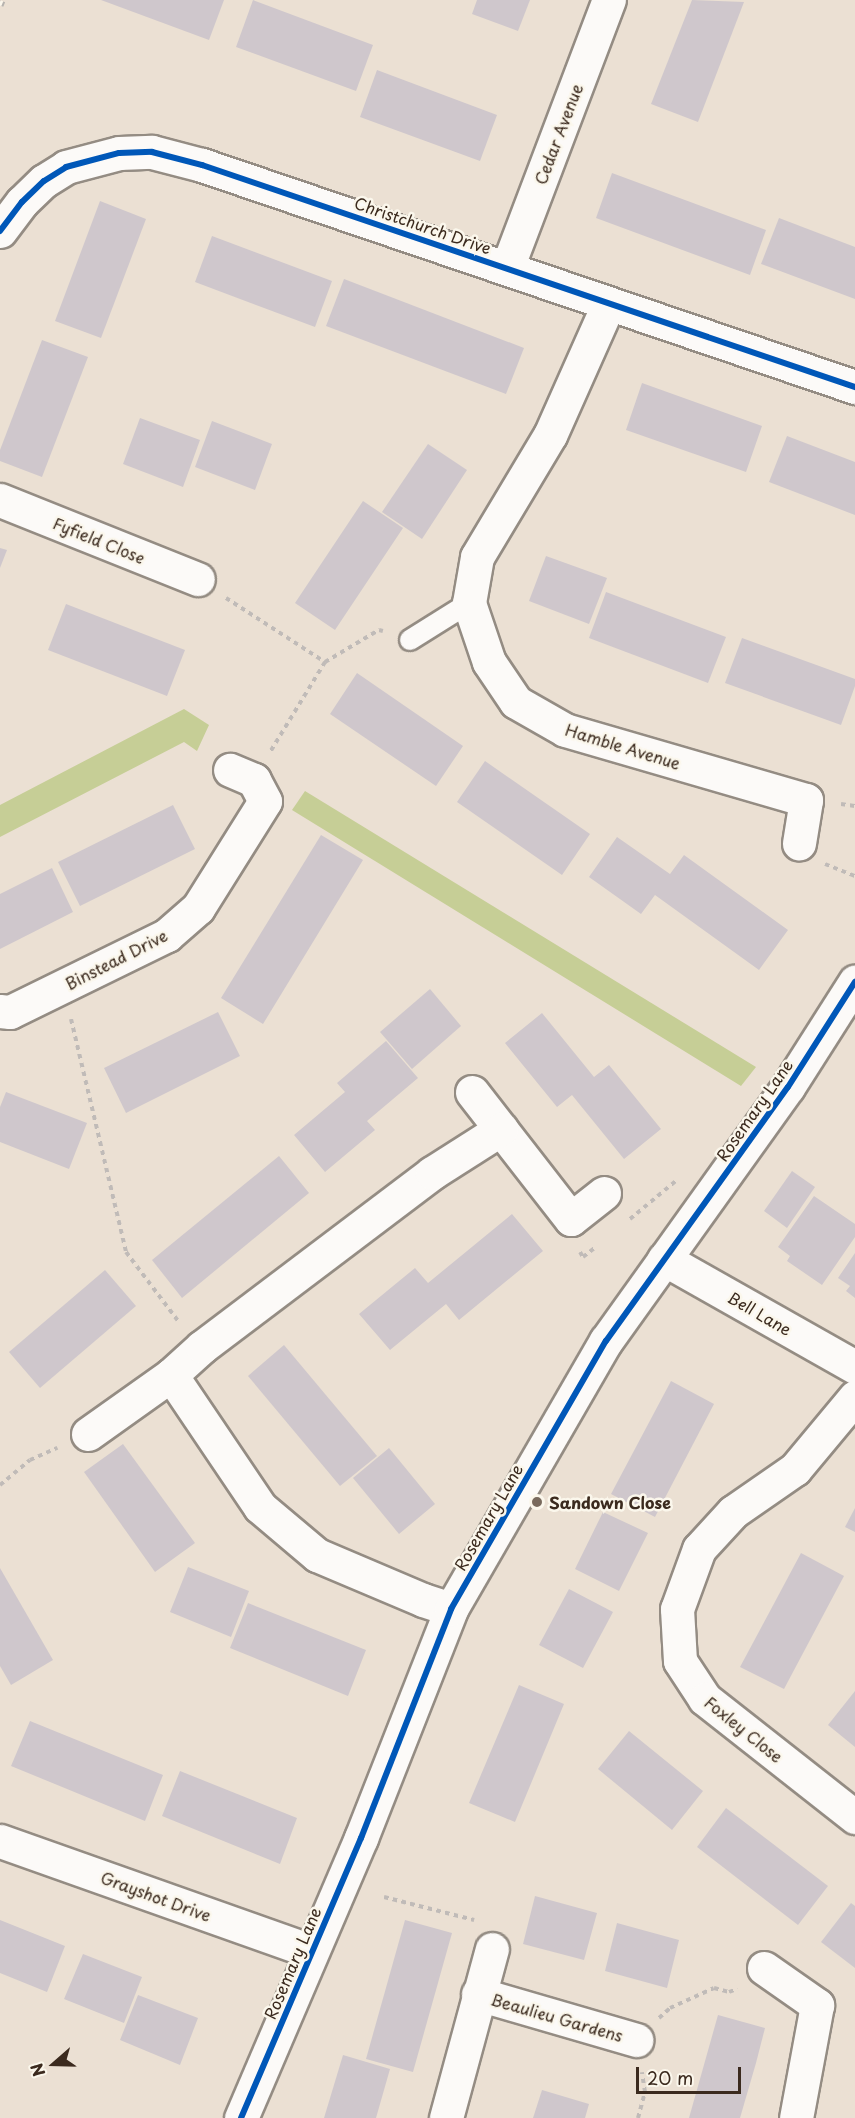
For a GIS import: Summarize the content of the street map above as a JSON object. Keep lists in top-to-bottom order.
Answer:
{
  "streets": {
    "street": [
      "Cedar Avenue",
      "Christchurch Drive",
      "Fyfield Close",
      "Hamble Avenue",
      "Binstead Drive",
      "Rosemary Lane",
      "Bell Lane",
      "Foxley Close",
      "Grayshot Drive",
      "Beaulieu Gardens"
    ]
  },
  "crossings": [
    ["Cedar Avenue", "Christchurch Drive"],
    ["Christchurch Drive", "Hamble Avenue"],
    ["Rosemary Lane", "Bell Lane"],
    ["Rosemary Lane", "Grayshot Drive"]
  ],
  "places": ["Sandown Close"],
  "scale_bar": "20 m",
  "north": "left"
}
